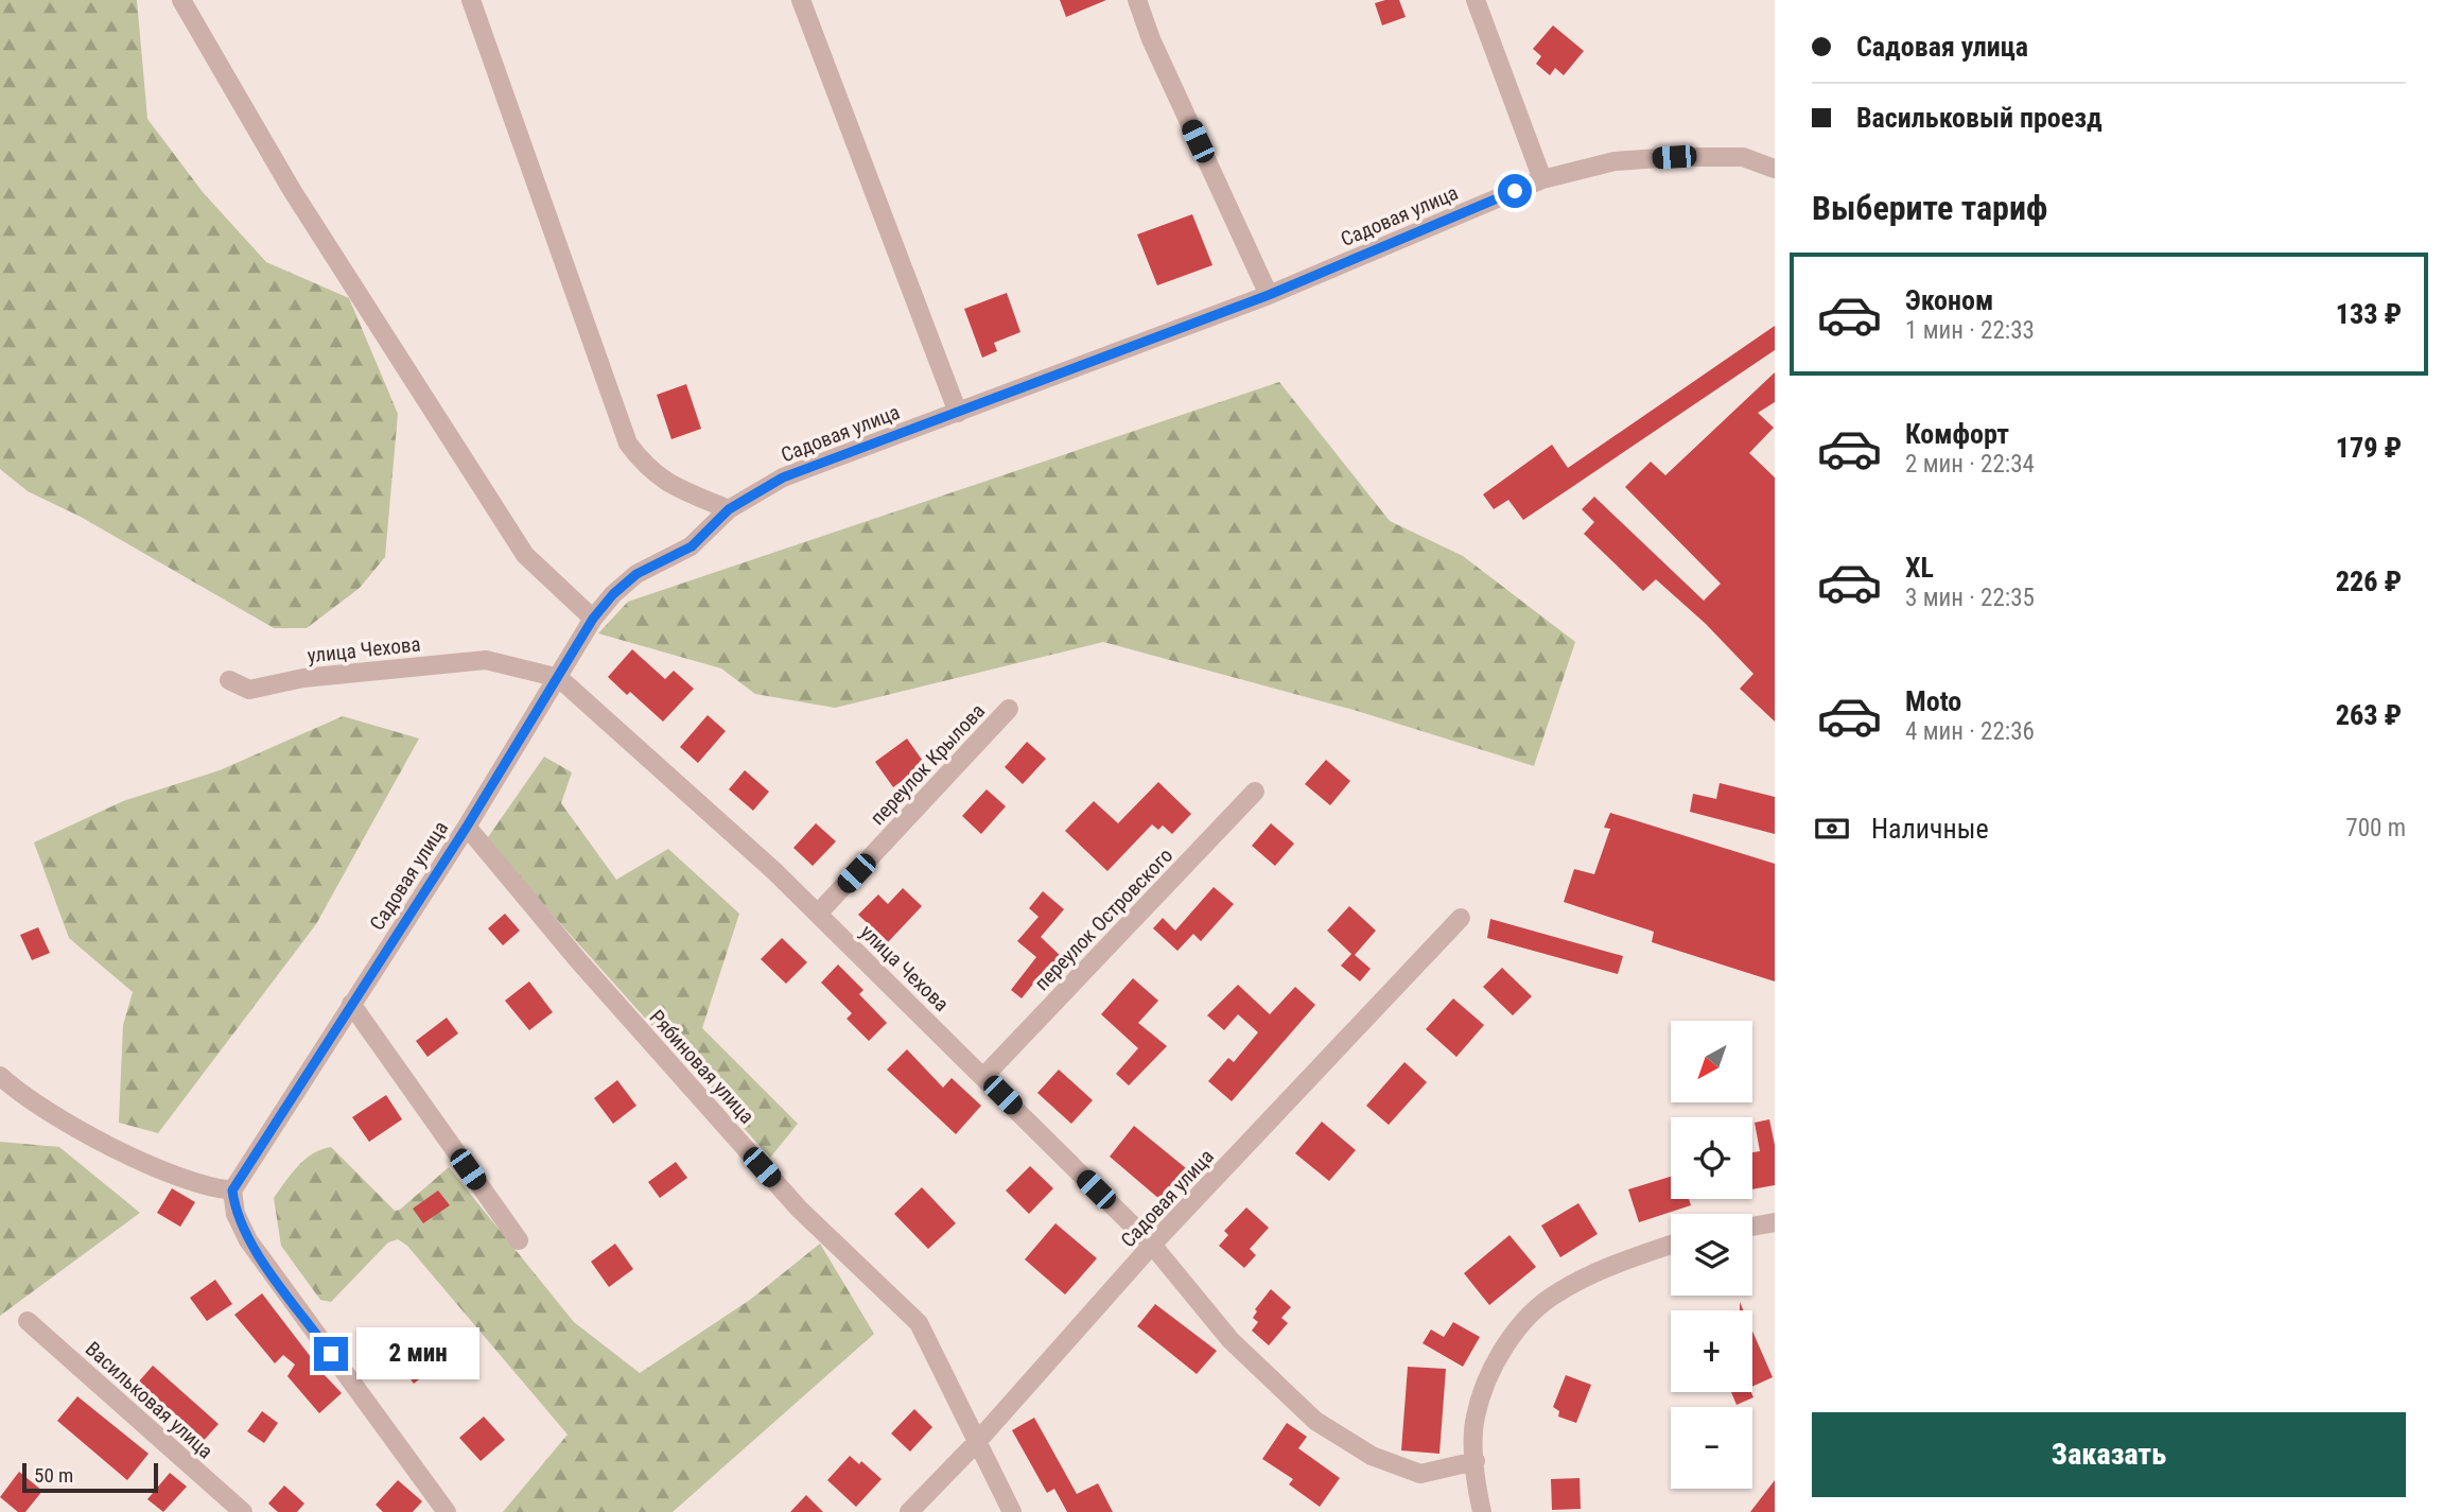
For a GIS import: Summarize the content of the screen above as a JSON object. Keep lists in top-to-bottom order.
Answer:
{
  "streets": {
    "street": [
      "Садовая улица",
      "улица Чехова",
      "переулок Крылова",
      "переулок Островского",
      "Рябиновая улица",
      "Васильковая улица"
    ]
  },
  "crossings": [
    ["Садовая улица", "улица Чехова"],
    ["Садовая улица", "Рябиновая улица"],
    ["улица Чехова", "переулок Крылова"],
    ["улица Чехова", "переулок Островского"]
  ],
  "scale_bar": "50 m",
  "north": "bottom left",
  "page": {
    "banner": ["Садовая улица", "Васильковый проезд"],
    "heading": "Выберите тариф",
    "list": [
      {
        "name": "Эконом",
        "note": "1 мин · 22:33",
        "value": "133 ₽"
      },
      {
        "name": "Комфорт",
        "note": "2 мин · 22:34",
        "value": "179 ₽"
      },
      {
        "name": "XL",
        "note": "3 мин · 22:35",
        "value": "226 ₽"
      },
      {
        "name": "Moto",
        "note": "4 мин · 22:36",
        "value": "263 ₽"
      }
    ],
    "pay": ["Наличные", "700 m"],
    "map_buttons": ["+", "−"],
    "bubble": "2 мин",
    "buttons": "Заказать",
    "scale": "50 m"
  }
}
